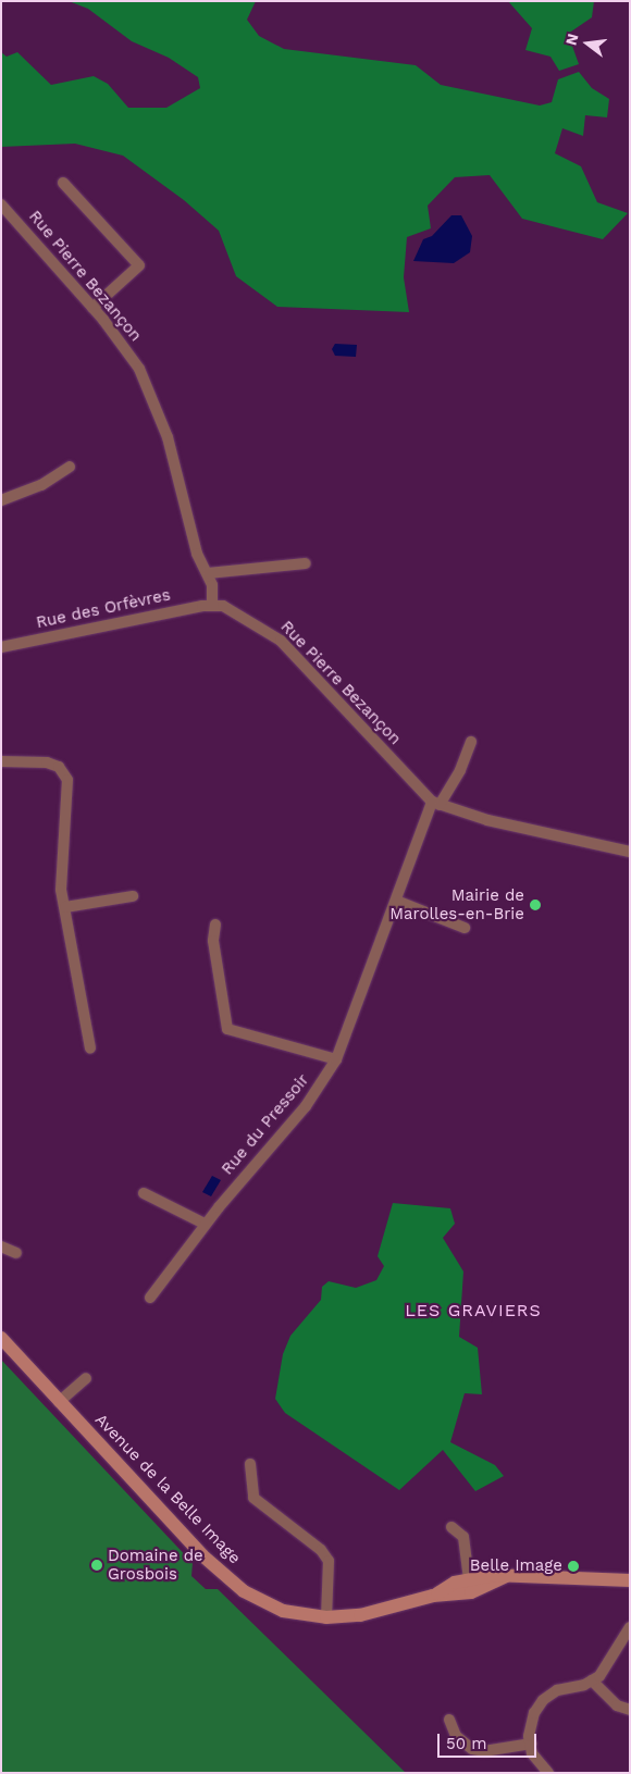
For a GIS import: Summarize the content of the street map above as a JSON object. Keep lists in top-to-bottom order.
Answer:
{
  "streets": {
    "street": [
      "Rue Pierre Bezançon",
      "Rue des Orfèvres",
      "Rue du Pressoir",
      "Avenue de la Belle Image"
    ]
  },
  "crossings": [
    ["Rue Pierre Bezançon", "Rue des Orfèvres"],
    ["Rue Pierre Bezançon", "Rue du Pressoir"]
  ],
  "districts": ["LES GRAVIERS"],
  "places": ["Mairie de Marolles-en-Brie", "Domaine de Grosbois", "Belle Image"],
  "scale_bar": "50 m",
  "north": "left"
}
